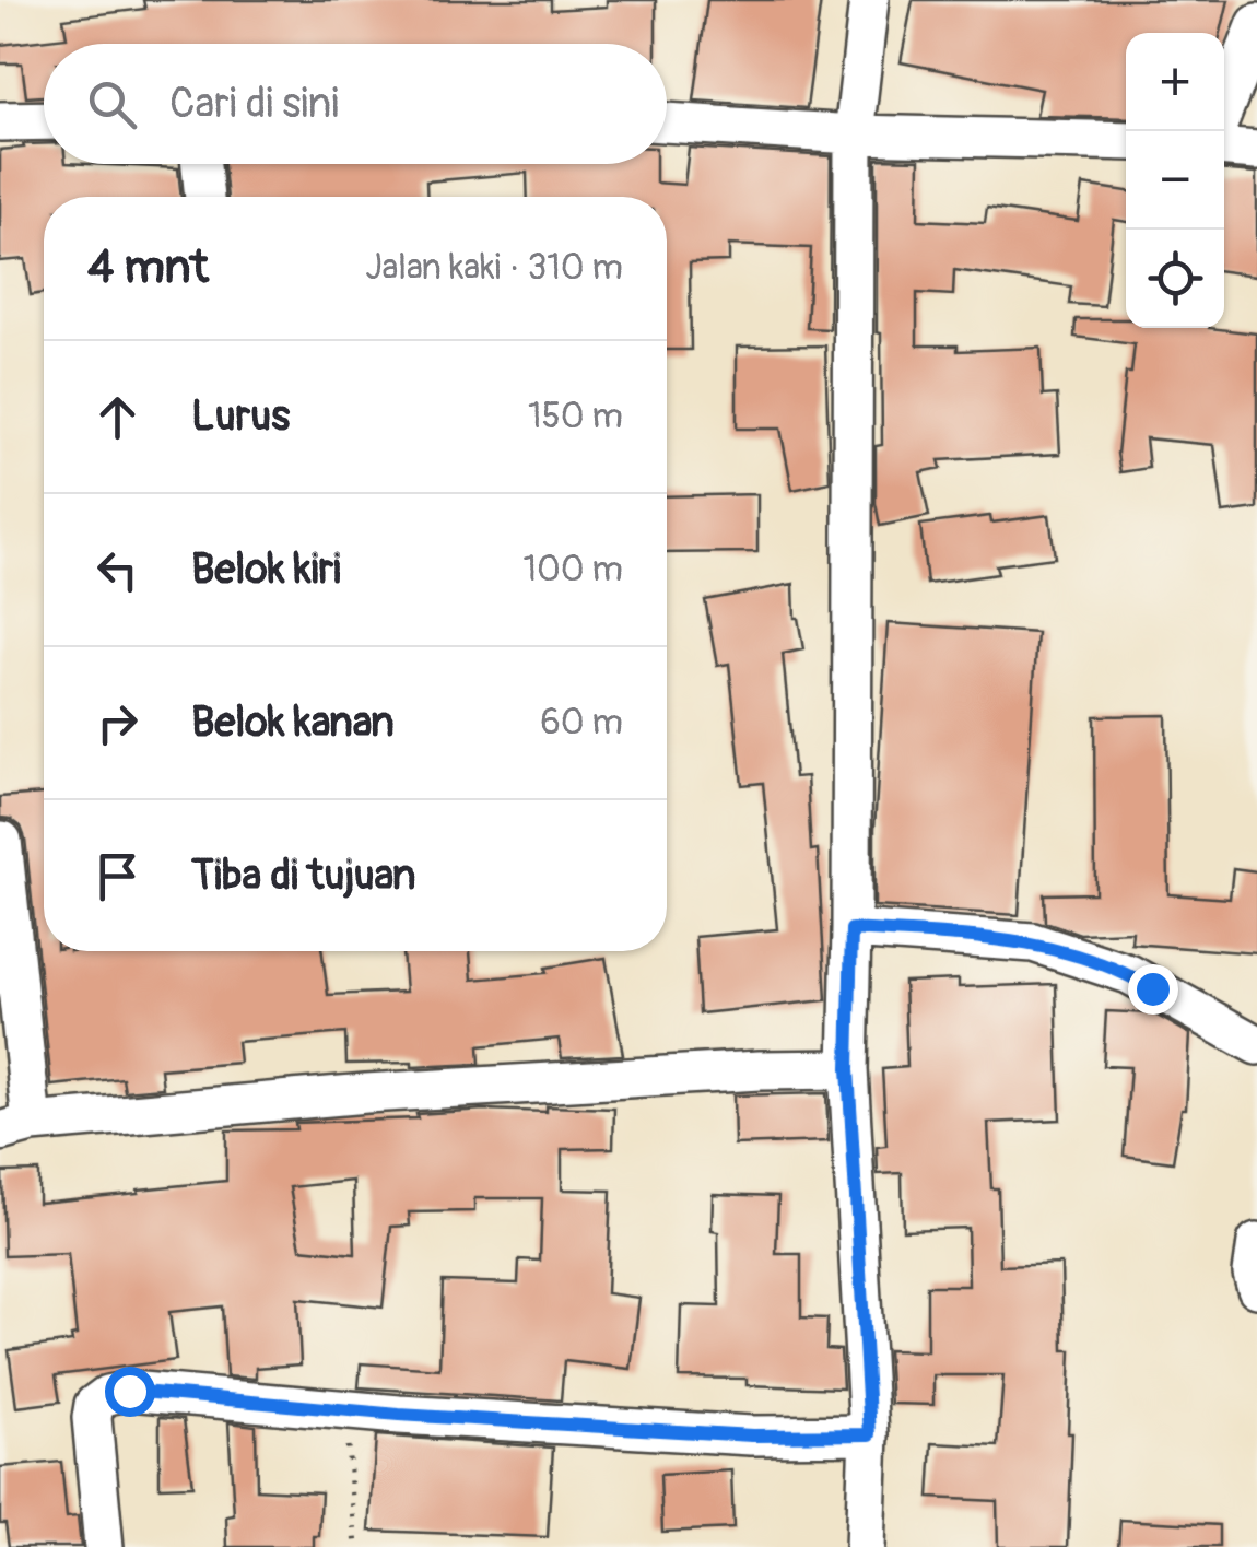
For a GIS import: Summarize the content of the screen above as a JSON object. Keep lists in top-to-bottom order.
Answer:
{
  "page": {
    "map_buttons": ["+", "−"],
    "search": "Cari di sini",
    "heading": ["4 mnt", "Jalan kaki · 310 m"],
    "list": [
      ["Lurus", "150 m"],
      ["Belok kiri", "100 m"],
      ["Belok kanan", "60 m"],
      "Tiba di tujuan"
    ]
  }
}
